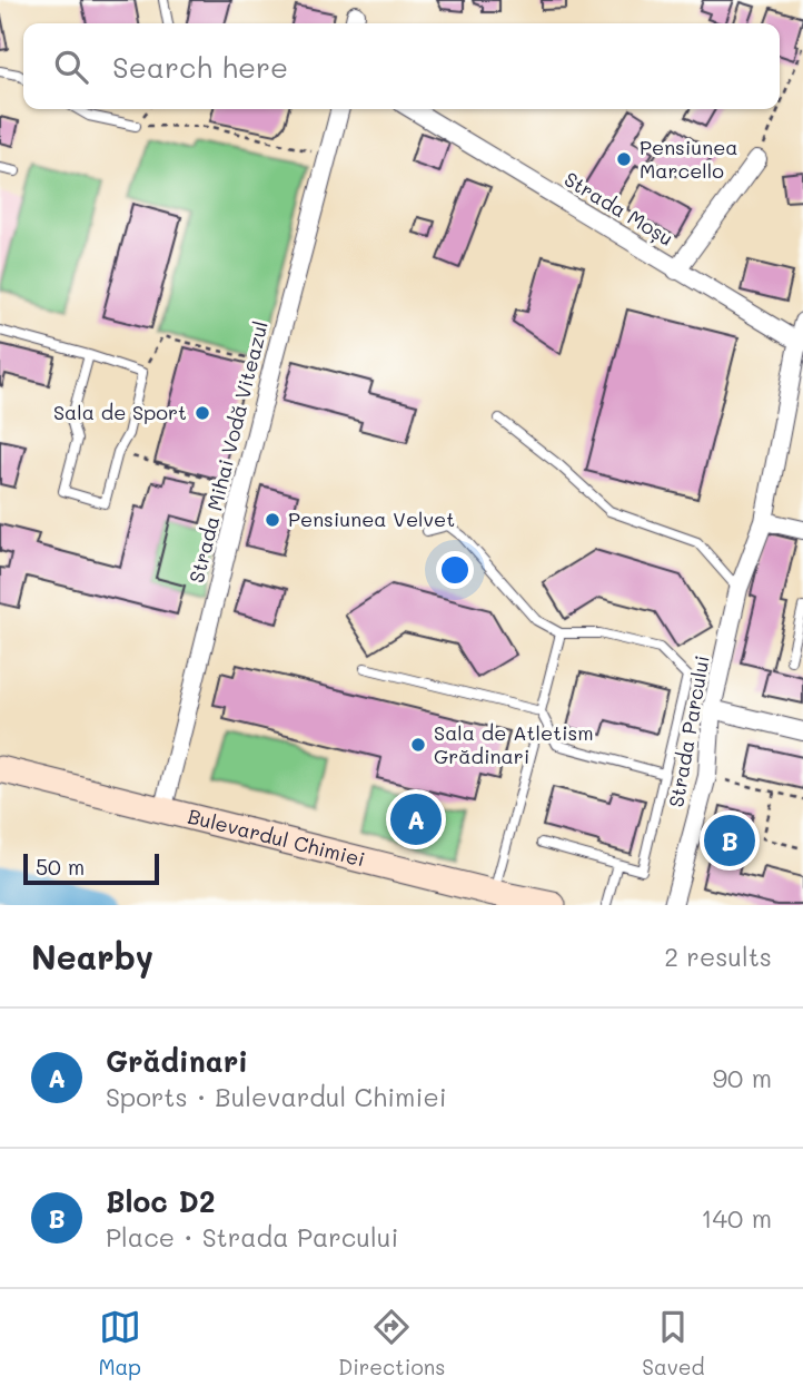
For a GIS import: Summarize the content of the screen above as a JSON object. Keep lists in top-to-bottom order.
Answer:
{
  "streets": {
    "main road": ["Bulevardul Chimiei"],
    "street": ["Strada Moșu", "Strada Mihai Vodă Viteazul", "Strada Parcului"]
  },
  "crossings": [
    ["Strada Moșu", "Strada Parcului"],
    ["Strada Mihai Vodă Viteazul", "Bulevardul Chimiei"]
  ],
  "places": [
    "Pensiunea Marcello",
    "Sala de Sport",
    "Pensiunea Velvet",
    "Sala de Atletism Grădinari"
  ],
  "scale_bar": "50 m",
  "page": {
    "search": "Search here",
    "pins": ["A", "B"],
    "scale": "50 m",
    "heading": ["Nearby", "2 results"],
    "list": [
      {
        "mark": "A",
        "name": "Grădinari",
        "note": "Sports · Bulevardul Chimiei",
        "value": "90 m"
      },
      {
        "mark": "B",
        "name": "Bloc D2",
        "note": "Place · Strada Parcului",
        "value": "140 m"
      }
    ],
    "nav": ["Map", "Directions", "Saved"]
  }
}
